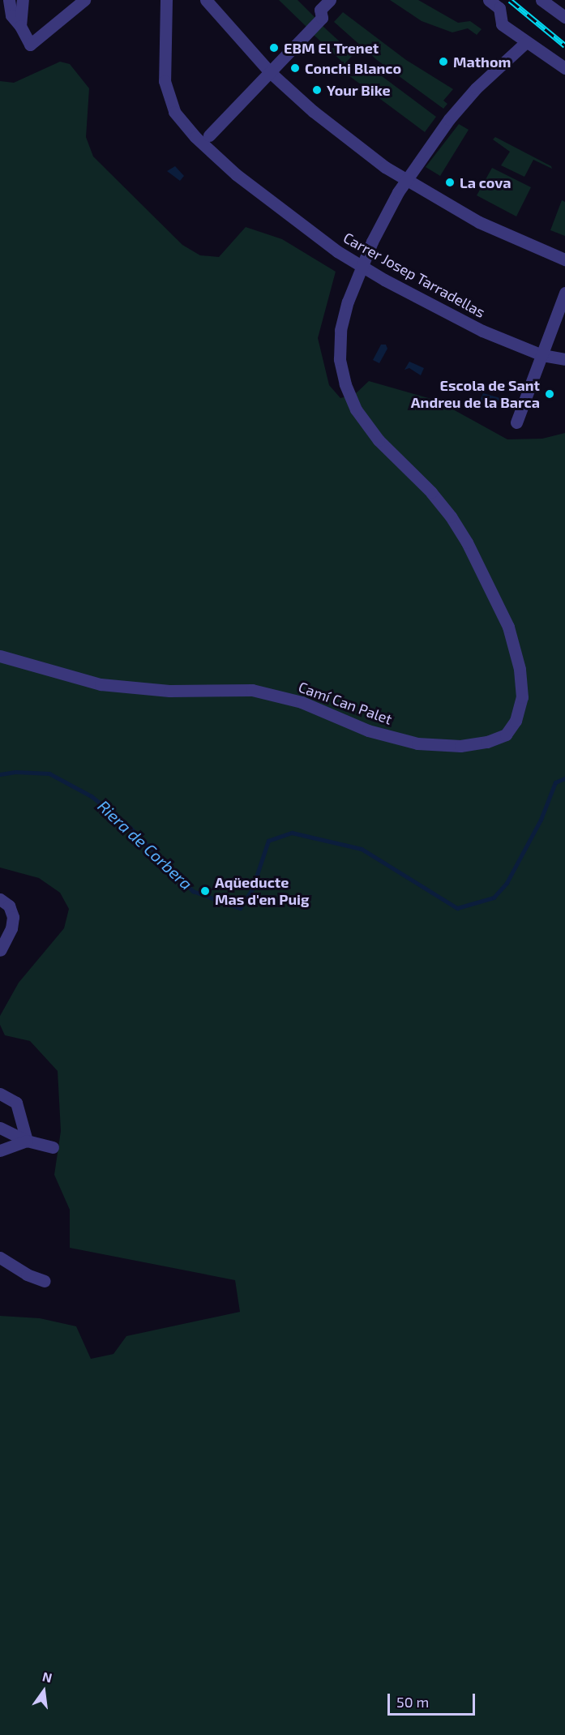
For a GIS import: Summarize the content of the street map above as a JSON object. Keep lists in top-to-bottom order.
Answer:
{
  "streets": {
    "street": ["Carrer Josep Tarradellas", "Camí Can Palet"]
  },
  "crossings": [
    ["Carrer Josep Tarradellas", "Camí Can Palet"]
  ],
  "water": ["Riera de Corbera"],
  "places": [
    "EBM El Trenet",
    "Mathom",
    "Conchi Blanco",
    "Your Bike",
    "La cova",
    "Escola de Sant Andreu de la Barca",
    "Aqüeducte Mas d'en Puig"
  ],
  "scale_bar": "50 m",
  "north": "top"
}
